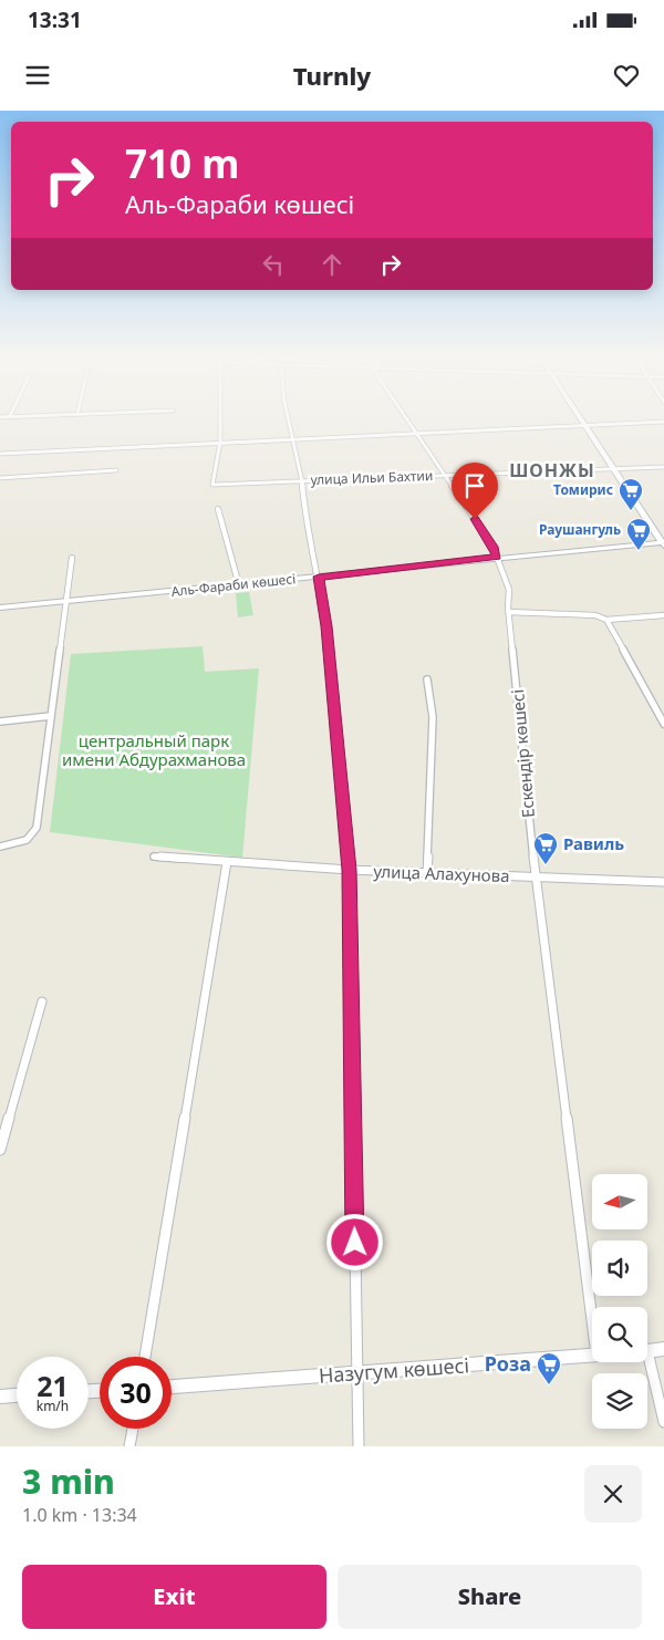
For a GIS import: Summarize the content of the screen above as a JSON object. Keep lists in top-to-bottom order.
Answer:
{
  "streets": {
    "street": [
      "улица Ильи Бахтии",
      "Аль-Фараби көшесі",
      "Ескендір көшесі",
      "улица Алахунова",
      "Назугум көшесі"
    ]
  },
  "crossings": [
    ["улица Ильи Бахтии", "Ескендір көшесі"],
    ["Аль-Фараби көшесі", "Ескендір көшесі"],
    ["Ескендір көшесі", "улица Алахунова"]
  ],
  "districts": ["ШОНЖЫ"],
  "parks": ["центральный парк имени Абдурахманова"],
  "places": {
    "supermarket": [
      "Томирис",
      "Раушангуль",
      "Равиль",
      "Роза"
    ]
  },
  "north": "left",
  "page": {
    "status": "13:31",
    "header": "Turnly",
    "turn": ["710 m", "Аль-Фараби көшесі"],
    "speed": "21 km/h",
    "limit": "30",
    "heading": ["3 min", "1.0 km · 13:34"],
    "buttons": ["Exit", "Share"]
  }
}
